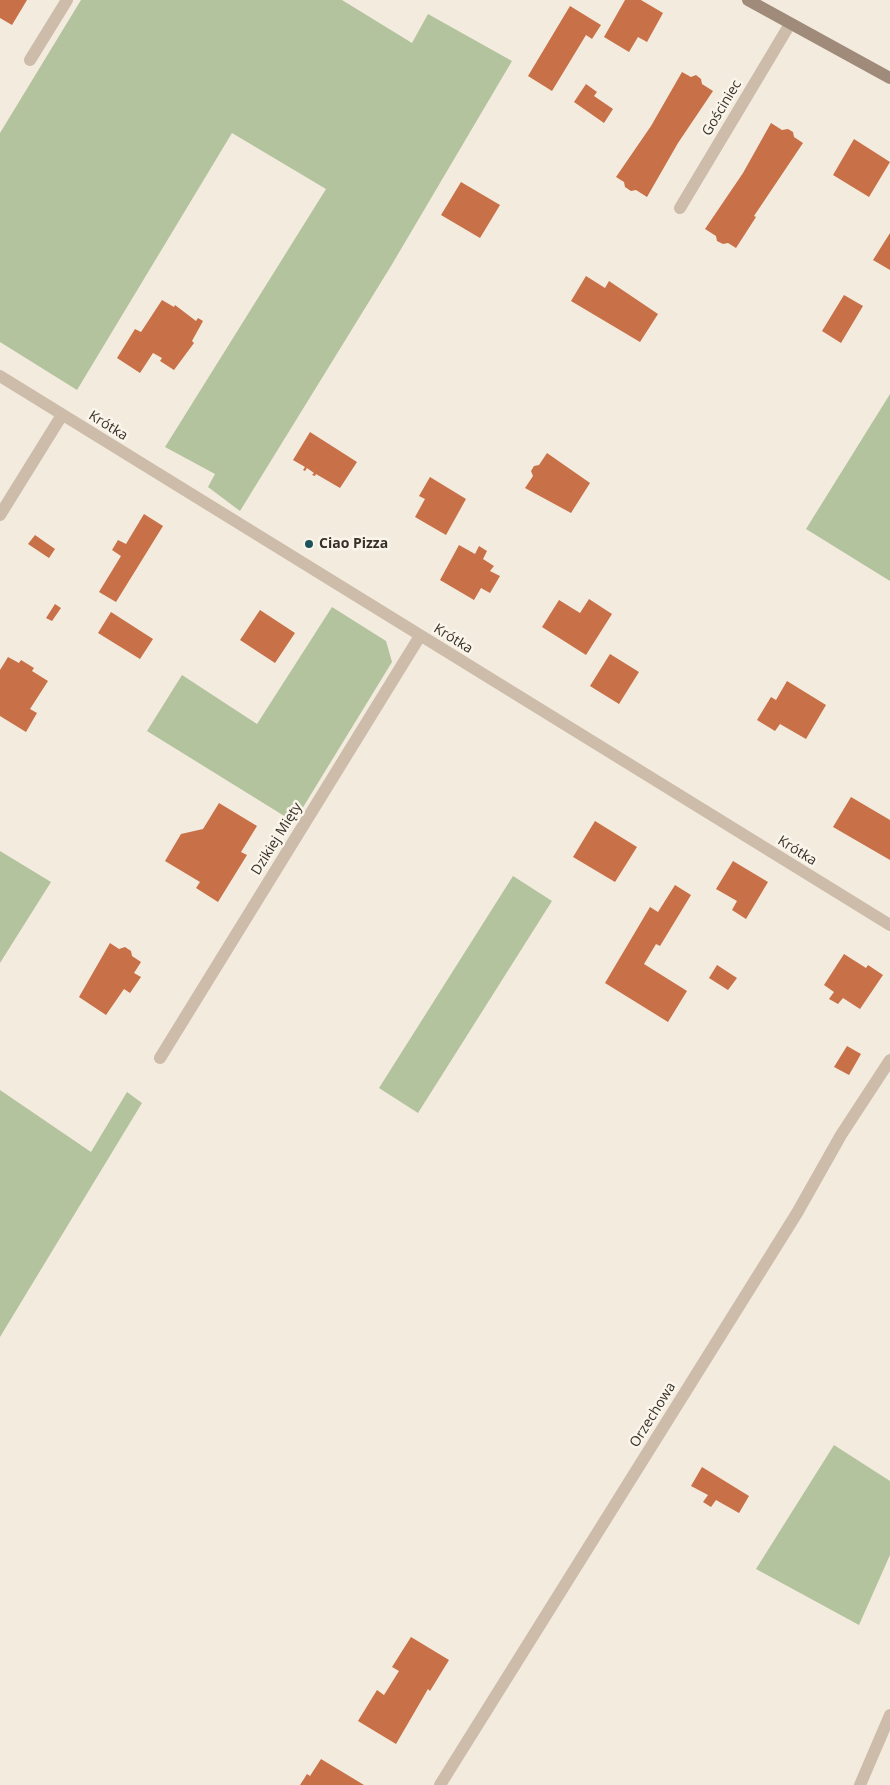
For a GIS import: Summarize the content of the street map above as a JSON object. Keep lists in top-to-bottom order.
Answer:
{
  "streets": {
    "street": [
      "Gościniec",
      "Krótka",
      "Dzikiej Mięty",
      "Orzechowa"
    ]
  },
  "crossings": [
    ["Krótka", "Dzikiej Mięty"]
  ],
  "places": ["Ciao Pizza"]
}
